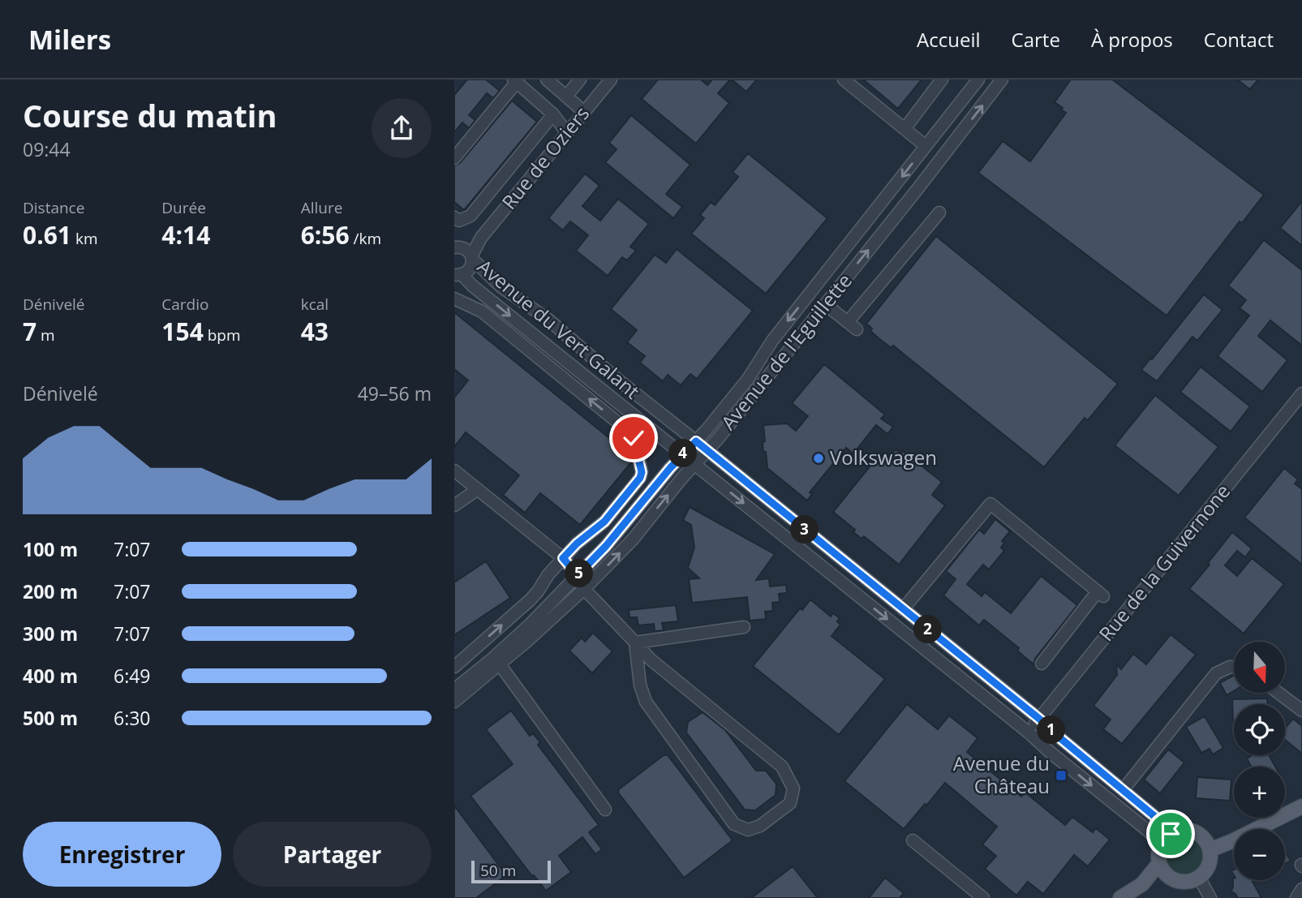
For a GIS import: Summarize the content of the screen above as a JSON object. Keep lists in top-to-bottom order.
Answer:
{
  "streets": {
    "street": [
      "Rue de Oziers",
      "Avenue du Vert Galant",
      "Avenue de l'Eguillette",
      "Rue de la Guivernone"
    ]
  },
  "crossings": [
    ["Rue de Oziers", "Avenue du Vert Galant"],
    ["Avenue du Vert Galant", "Avenue de l'Eguillette"],
    ["Avenue du Vert Galant", "Rue de la Guivernone"]
  ],
  "places": {
    "other": ["Volkswagen"],
    "transit": ["Avenue du Château"]
  },
  "scale_bar": "50 m",
  "north": "bottom",
  "page": {
    "header": "Milers",
    "nav": [
      "Accueil",
      "Carte",
      "À propos",
      "Contact"
    ],
    "heading": ["Course du matin", "09:44"],
    "stats": [
      ["Distance", "0.61 km"],
      ["Durée", "4:14"],
      ["Allure", "6:56 /km"],
      ["Dénivelé", "7 m"],
      ["Cardio", "154 bpm"],
      ["kcal", "43"]
    ],
    "chart": ["Dénivelé", "49–56 m"],
    "pins": [
      "4",
      "3",
      "5",
      "2",
      "1"
    ],
    "list": [
      {
        "name": "100 m",
        "note": "7:07"
      },
      {
        "name": "200 m",
        "note": "7:07"
      },
      {
        "name": "300 m",
        "note": "7:07"
      },
      {
        "name": "400 m",
        "note": "6:49"
      },
      {
        "name": "500 m",
        "note": "6:30"
      }
    ],
    "map_buttons": ["+", "−"],
    "buttons": ["Enregistrer", "Partager"],
    "scale": "50 m"
  }
}
